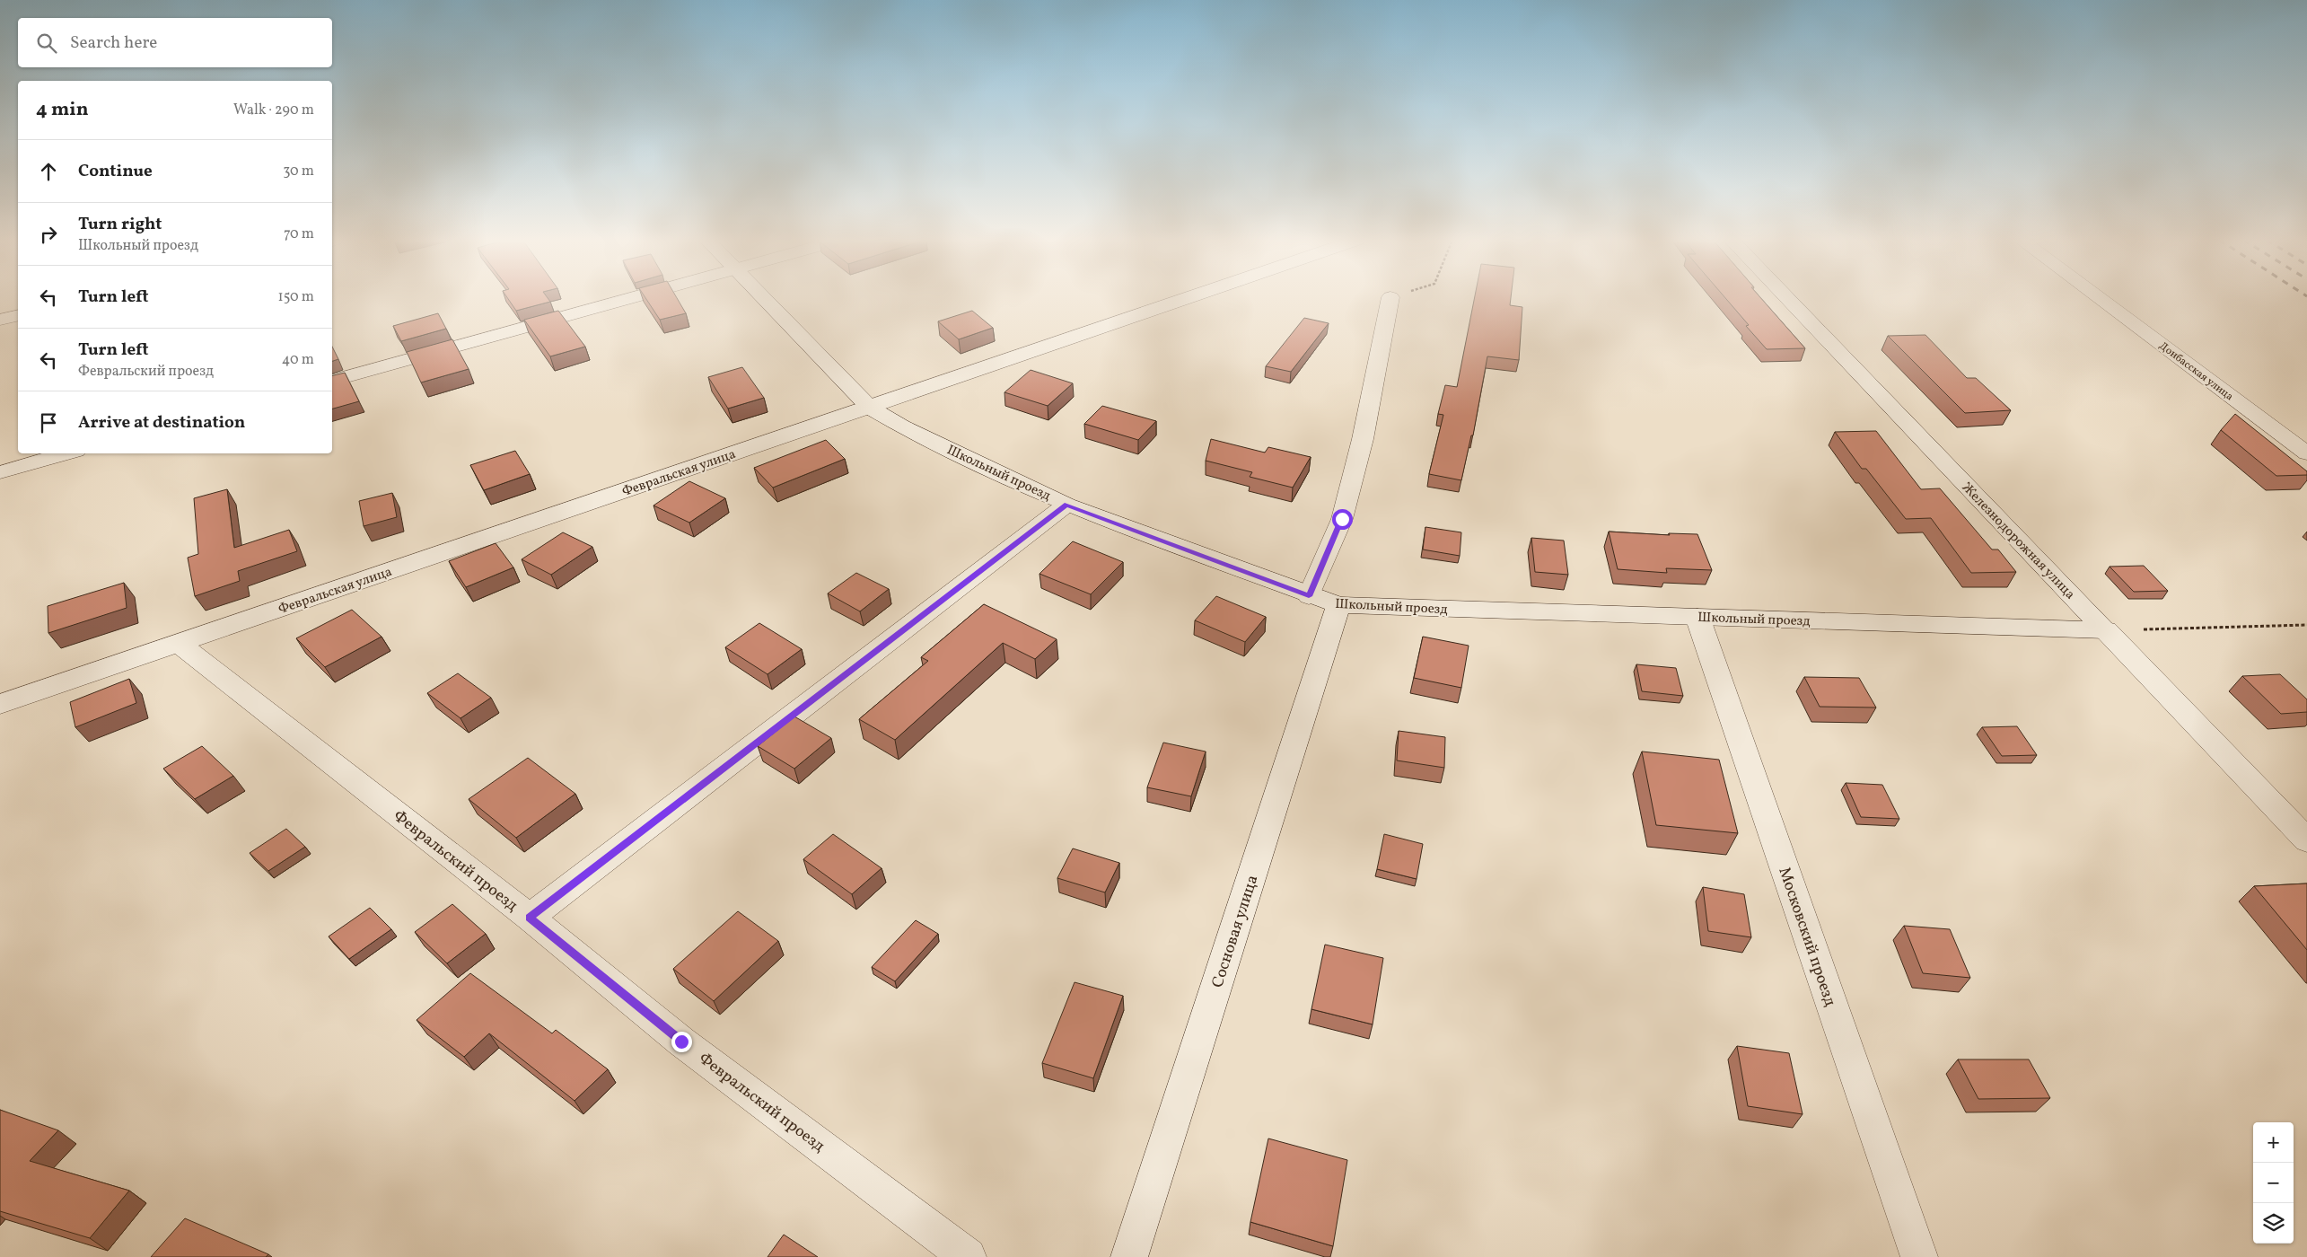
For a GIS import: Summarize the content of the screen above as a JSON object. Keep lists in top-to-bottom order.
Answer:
{
  "streets": {
    "street": [
      "Донбасская улица",
      "Февральская улица",
      "Школьный проезд",
      "Железнодорожная улица",
      "Февральский проезд",
      "Сосновая улица",
      "Московский проезд"
    ]
  },
  "crossings": [
    ["Февральская улица", "Школьный проезд"],
    ["Февральская улица", "Февральский проезд"],
    ["Школьный проезд", "Железнодорожная улица"],
    ["Школьный проезд", "Сосновая улица"],
    ["Школьный проезд", "Московский проезд"]
  ],
  "page": {
    "search": "Search here",
    "heading": ["4 min", "Walk · 290 m"],
    "list": [
      ["Continue", "30 m"],
      ["Turn right", "Школьный проезд", "70 m"],
      ["Turn left", "150 m"],
      ["Turn left", "Февральский проезд", "40 m"],
      "Arrive at destination"
    ],
    "map_buttons": ["+", "−"]
  }
}
